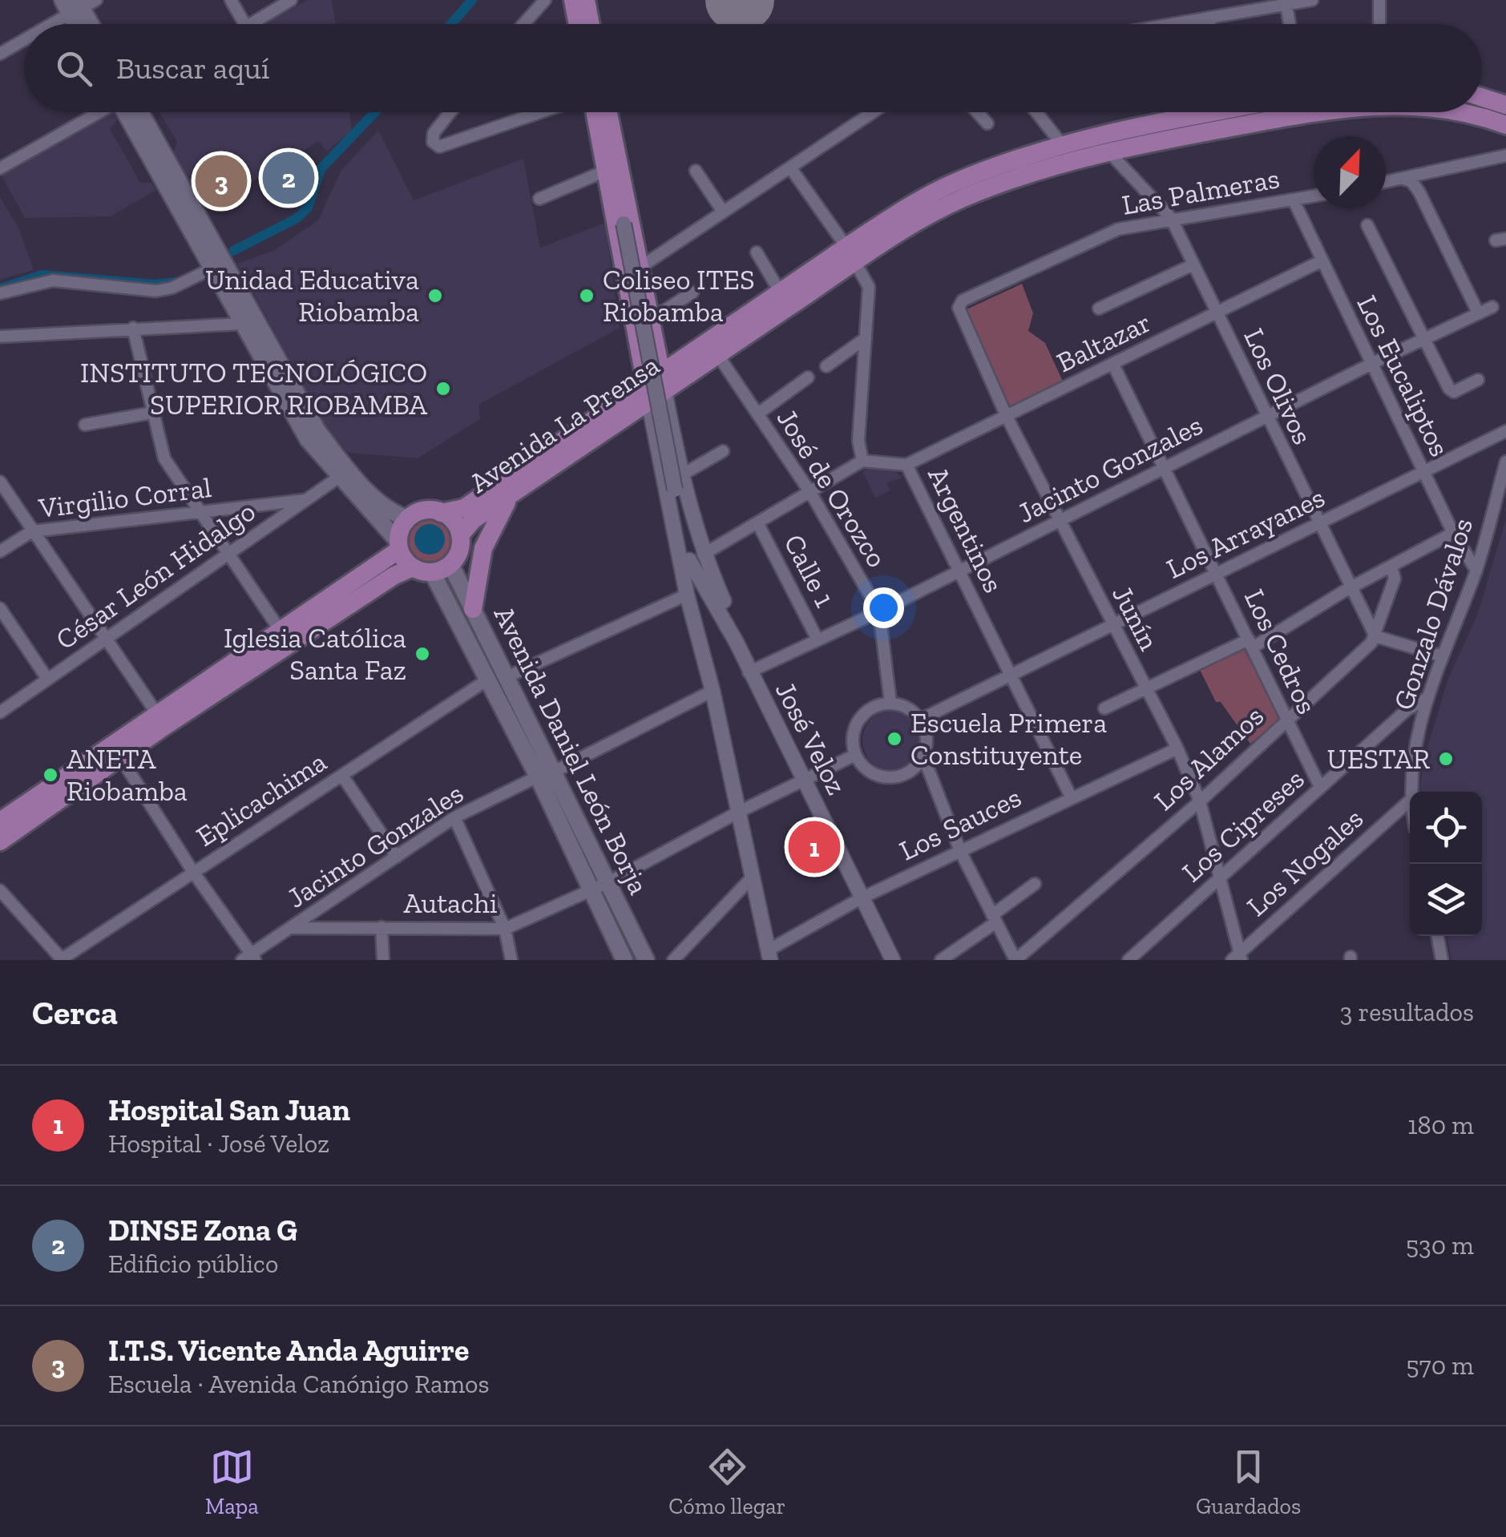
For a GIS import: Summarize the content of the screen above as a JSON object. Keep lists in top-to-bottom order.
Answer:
{
  "streets": {
    "main road": ["Avenida La Prensa", "Avenida Daniel León Borja"],
    "street": [
      "Las Palmeras",
      "Baltazar",
      "Los Eucaliptos",
      "Los Olivos",
      "Jacinto Gonzales",
      "José de Orozco",
      "Virgilio Corral",
      "Argentinos",
      "Los Arrayanes",
      "Calle 1",
      "César León Hidalgo",
      "Gonzalo Dávalos",
      "Junín",
      "Los Cedros",
      "José Veloz",
      "Los Alamos",
      "Eplicachima",
      "Los Sauces",
      "Los Cipreses",
      "Los Nogales",
      "Autachi"
    ]
  },
  "crossings": [
    ["Las Palmeras", "Los Eucaliptos"],
    ["Las Palmeras", "Los Olivos"],
    ["Las Palmeras", "Junín"],
    ["Baltazar", "Los Eucaliptos"],
    ["Baltazar", "Los Olivos"],
    ["Baltazar", "Argentinos"],
    ["Baltazar", "Junín"],
    ["Baltazar", "Los Cedros"],
    ["Los Eucaliptos", "Jacinto Gonzales"],
    ["Los Eucaliptos", "Los Arrayanes"],
    ["Los Eucaliptos", "Gonzalo Dávalos"],
    ["Los Olivos", "Avenida La Prensa"],
    ["Los Olivos", "Jacinto Gonzales"],
    ["Los Olivos", "Los Arrayanes"],
    ["Los Olivos", "Los Alamos"],
    ["Avenida La Prensa", "José de Orozco"],
    ["Avenida La Prensa", "Avenida Daniel León Borja"],
    ["Jacinto Gonzales", "José de Orozco"],
    ["Jacinto Gonzales", "Argentinos"],
    ["Jacinto Gonzales", "Calle 1"],
    ["Jacinto Gonzales", "Junín"],
    ["Jacinto Gonzales", "Los Cedros"],
    ["Jacinto Gonzales", "José Veloz"],
    ["Jacinto Gonzales", "Avenida Daniel León Borja"],
    ["Jacinto Gonzales", "Autachi"],
    ["José de Orozco", "Los Arrayanes"],
    ["José de Orozco", "Autachi"],
    ["Virgilio Corral", "César León Hidalgo"],
    ["Argentinos", "Los Arrayanes"],
    ["Argentinos", "Los Sauces"],
    ["Los Arrayanes", "Junín"],
    ["Los Arrayanes", "Los Cedros"],
    ["Los Arrayanes", "Autachi"],
    ["Gonzalo Dávalos", "Los Cipreses"],
    ["Junín", "Los Alamos"],
    ["Junín", "Los Sauces"],
    ["Junín", "Los Cipreses"],
    ["Junín", "Los Nogales"],
    ["Los Cedros", "Los Alamos"],
    ["Los Cedros", "Los Cipreses"],
    ["José Veloz", "Los Sauces"],
    ["José Veloz", "Autachi"],
    ["Avenida Daniel León Borja", "Eplicachima"],
    ["Avenida Daniel León Borja", "Autachi"]
  ],
  "places": [
    "Unidad Educativa Riobamba",
    "Coliseo ITES Riobamba",
    "INSTITUTO TECNOLÓGICO SUPERIOR RIOBAMBA",
    "Iglesia Católica Santa Faz",
    "Escuela Primera Constituyente",
    "UESTAR",
    "ANETA Riobamba"
  ],
  "north": "top right",
  "page": {
    "search": "Buscar aquí",
    "pins": ["2", "3", "1"],
    "heading": ["Cerca", "3 resultados"],
    "list": [
      {
        "mark": "1",
        "name": "Hospital San Juan",
        "note": "Hospital · José Veloz",
        "value": "180 m"
      },
      {
        "mark": "2",
        "name": "DINSE Zona G",
        "note": "Edificio público",
        "value": "530 m"
      },
      {
        "mark": "3",
        "name": "I.T.S. Vicente Anda Aguirre",
        "note": "Escuela · Avenida Canónigo Ramos",
        "value": "570 m"
      }
    ],
    "nav": ["Mapa", "Cómo llegar", "Guardados"]
  }
}
